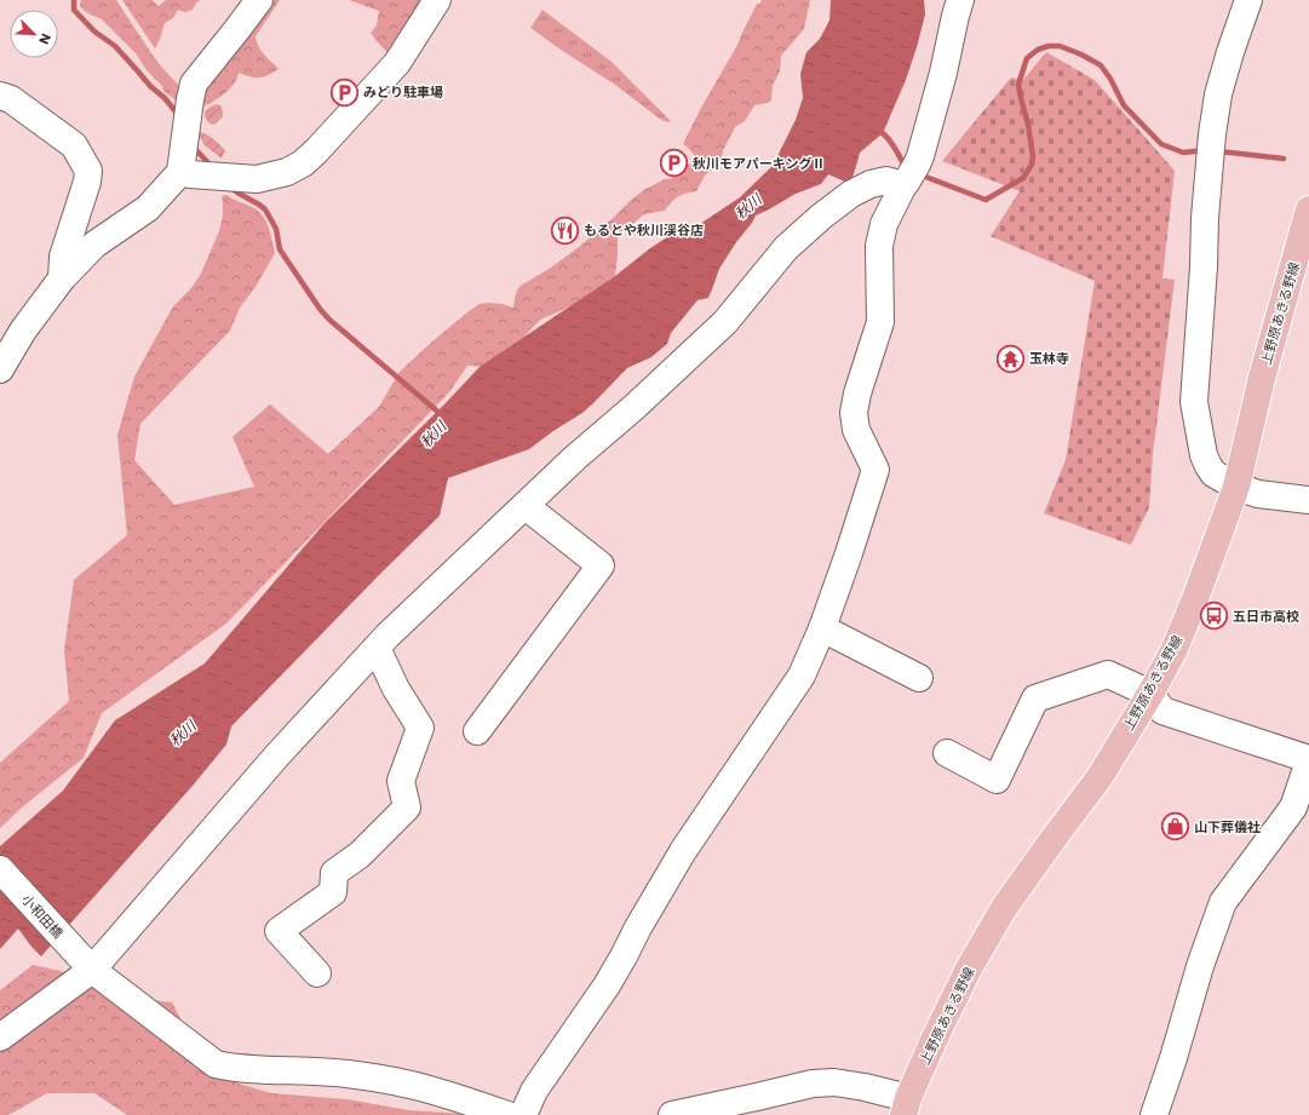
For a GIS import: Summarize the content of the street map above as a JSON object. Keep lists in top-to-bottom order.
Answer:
{
  "streets": {
    "main road": ["上野原あきる野線"],
    "street": ["小和田橋"]
  },
  "water": ["秋川"],
  "places": {
    "parking": ["みどり駐車場", "秋川モアパーキングⅡ"],
    "restaurant": ["もるとや秋川渓谷店"],
    "temple": ["玉林寺"],
    "bus stop": ["五日市高校"],
    "shop": ["山下葬儀社"]
  },
  "north": "bottom right"
}
